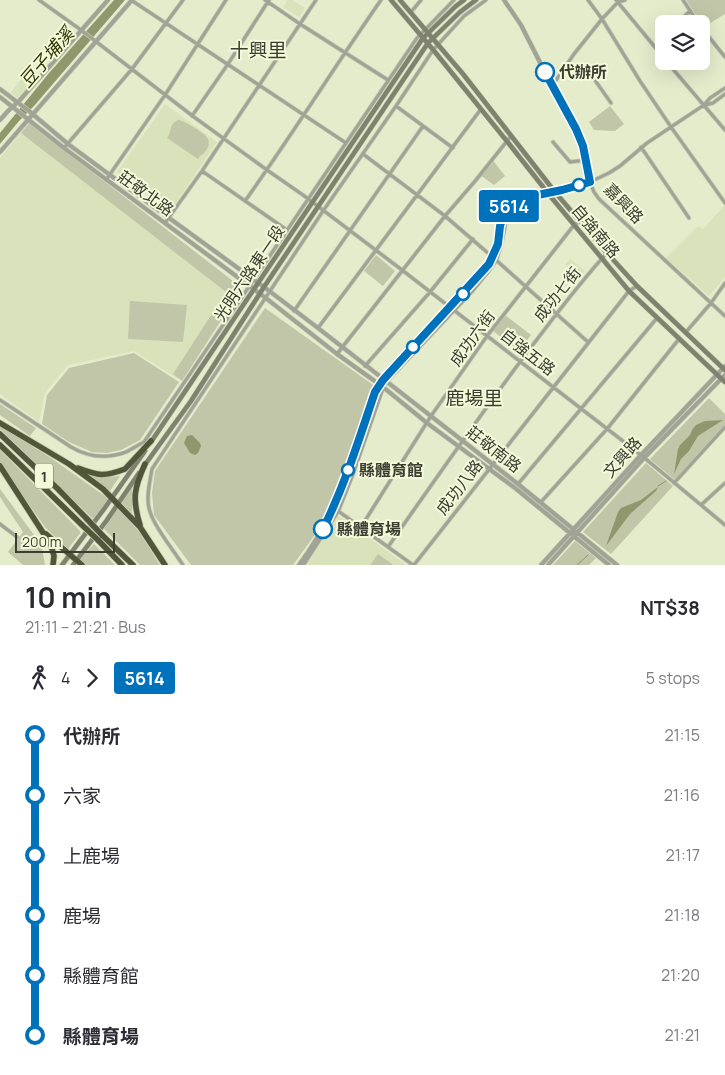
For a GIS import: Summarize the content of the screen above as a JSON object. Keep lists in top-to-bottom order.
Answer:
{
  "streets": {
    "highway": ["1"],
    "main road": ["自強南路", "光明六路東一段"],
    "street": [
      "莊敬北路",
      "嘉興路",
      "成功七街",
      "成功六街",
      "自強五路",
      "莊敬南路",
      "文興路",
      "成功八路"
    ]
  },
  "crossings": [
    ["莊敬北路", "光明六路東一段"],
    ["莊敬北路", "莊敬南路"],
    ["自強南路", "光明六路東一段"],
    ["自強南路", "成功七街"],
    ["自強南路", "成功六街"],
    ["自強南路", "文興路"],
    ["自強南路", "成功八路"],
    ["光明六路東一段", "自強五路"],
    ["光明六路東一段", "莊敬南路"],
    ["光明六路東一段", "1"],
    ["成功七街", "自強五路"],
    ["成功七街", "莊敬南路"],
    ["成功六街", "自強五路"],
    ["成功六街", "莊敬南路"],
    ["自強五路", "文興路"],
    ["自強五路", "成功八路"],
    ["莊敬南路", "文興路"],
    ["莊敬南路", "成功八路"]
  ],
  "districts": ["十興里", "鹿場里"],
  "water": ["豆子埔溪"],
  "places": ["代辦所", "縣體育館", "縣體育場"],
  "lines": ["bus line 5614"],
  "scale_bar": "200 m",
  "page": {
    "on_map": "5614",
    "scale": "200 m",
    "heading": ["10 min", "21:11 – 21:21 · Bus", "NT$38"],
    "legs": ["4", "5614", "5 stops"],
    "list": [
      {
        "name": "代辦所",
        "value": "21:15"
      },
      {
        "name": "六家",
        "value": "21:16"
      },
      {
        "name": "上鹿場",
        "value": "21:17"
      },
      {
        "name": "鹿場",
        "value": "21:18"
      },
      {
        "name": "縣體育館",
        "value": "21:20"
      },
      {
        "name": "縣體育場",
        "value": "21:21"
      }
    ]
  }
}
